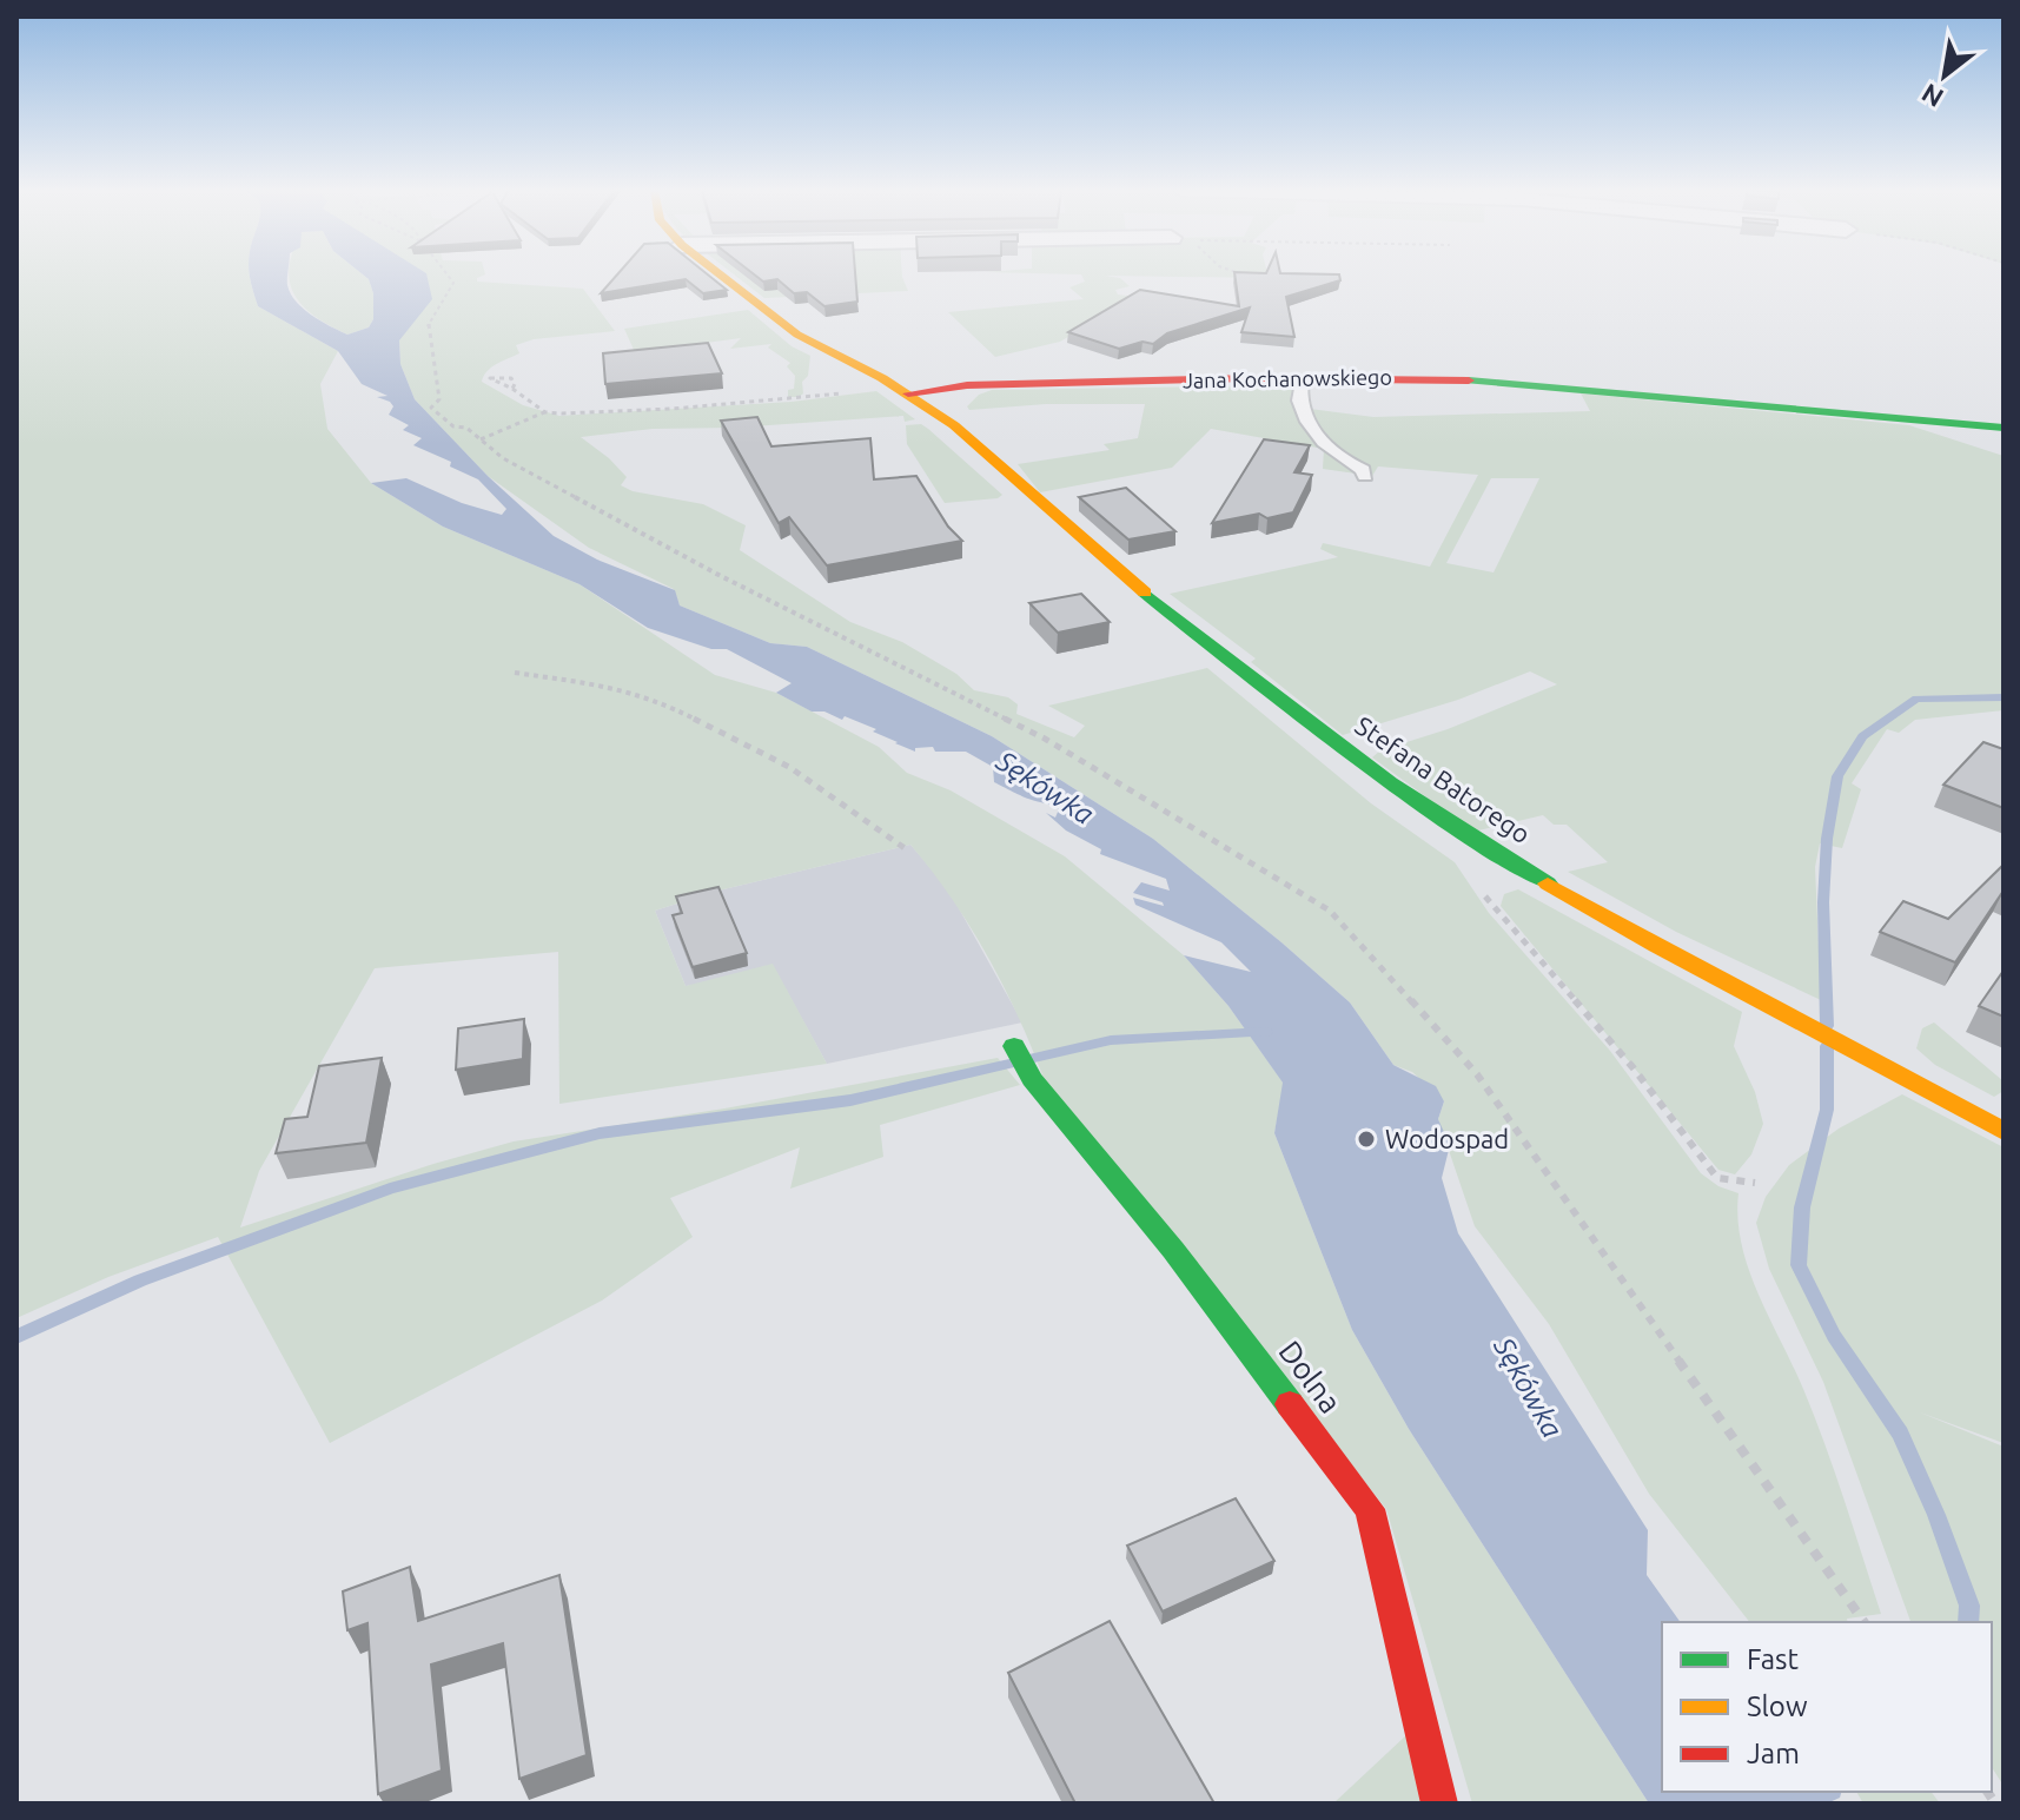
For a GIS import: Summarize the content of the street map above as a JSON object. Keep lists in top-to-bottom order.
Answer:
{
  "streets": {
    "street": ["Jana Kochanowskiego", "Stefana Batorego", "Dolna"]
  },
  "crossings": [
    ["Jana Kochanowskiego", "Stefana Batorego"]
  ],
  "water": ["Sękówka"],
  "places": ["Wodospad"],
  "legend": ["Fast", "Slow", "Jam"],
  "north": "bottom left"
}
